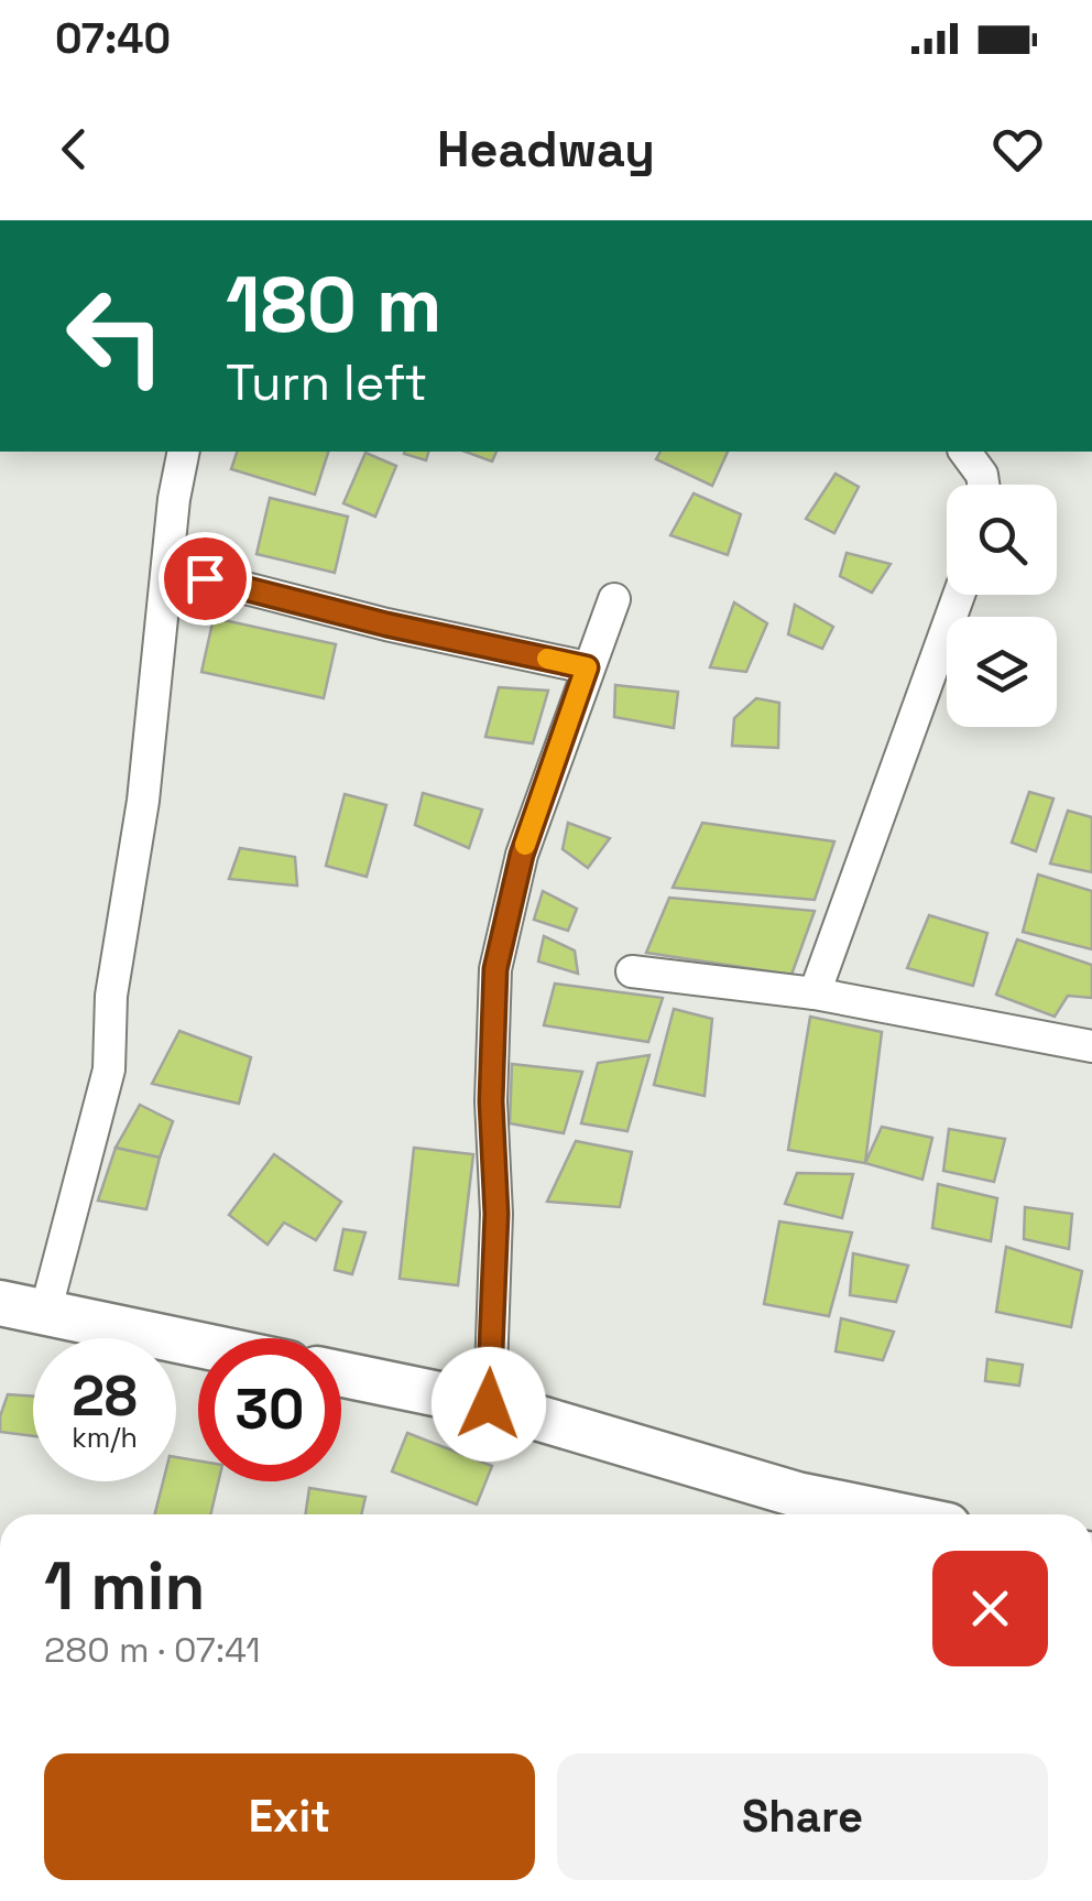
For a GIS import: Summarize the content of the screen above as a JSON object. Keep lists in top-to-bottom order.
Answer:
{
  "page": {
    "status": "07:40",
    "header": "Headway",
    "turn": ["180 m", "Turn left"],
    "speed": "28 km/h",
    "limit": "30",
    "heading": ["1 min", "280 m · 07:41"],
    "buttons": ["Exit", "Share"]
  }
}
